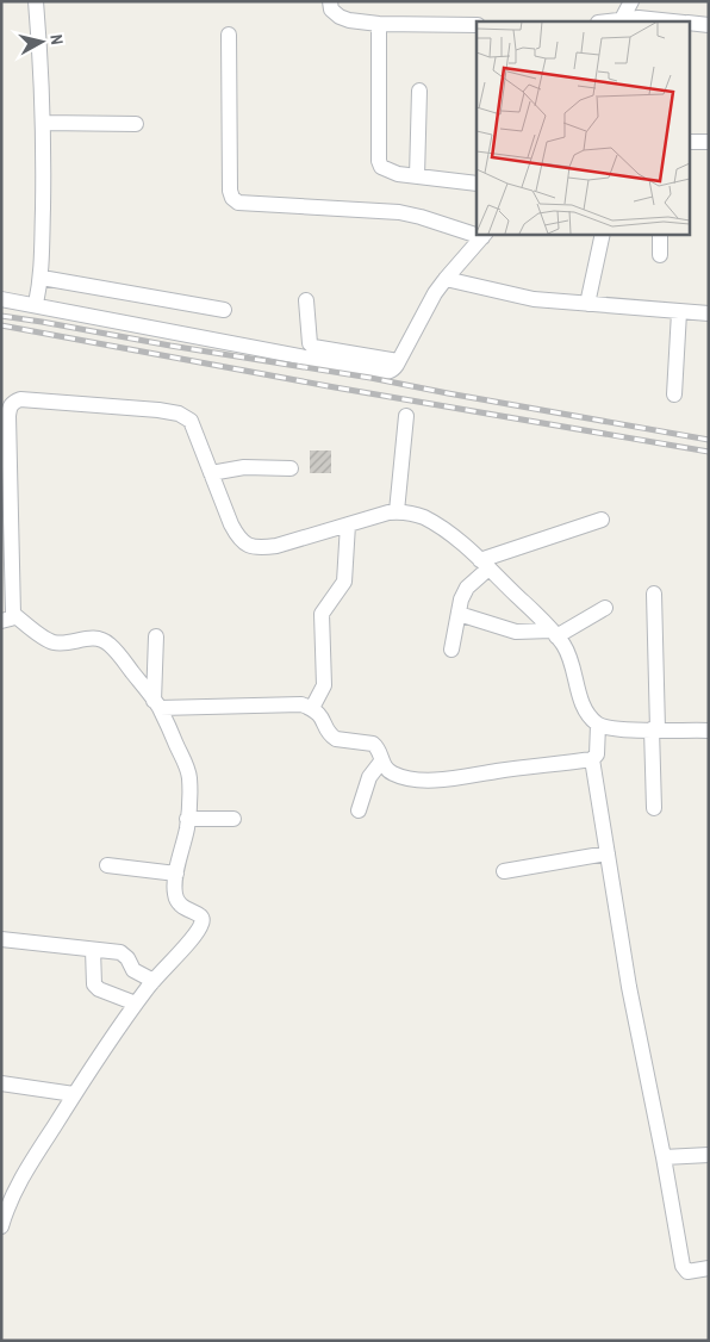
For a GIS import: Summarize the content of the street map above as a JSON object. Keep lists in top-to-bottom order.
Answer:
{
  "north": "right"
}
